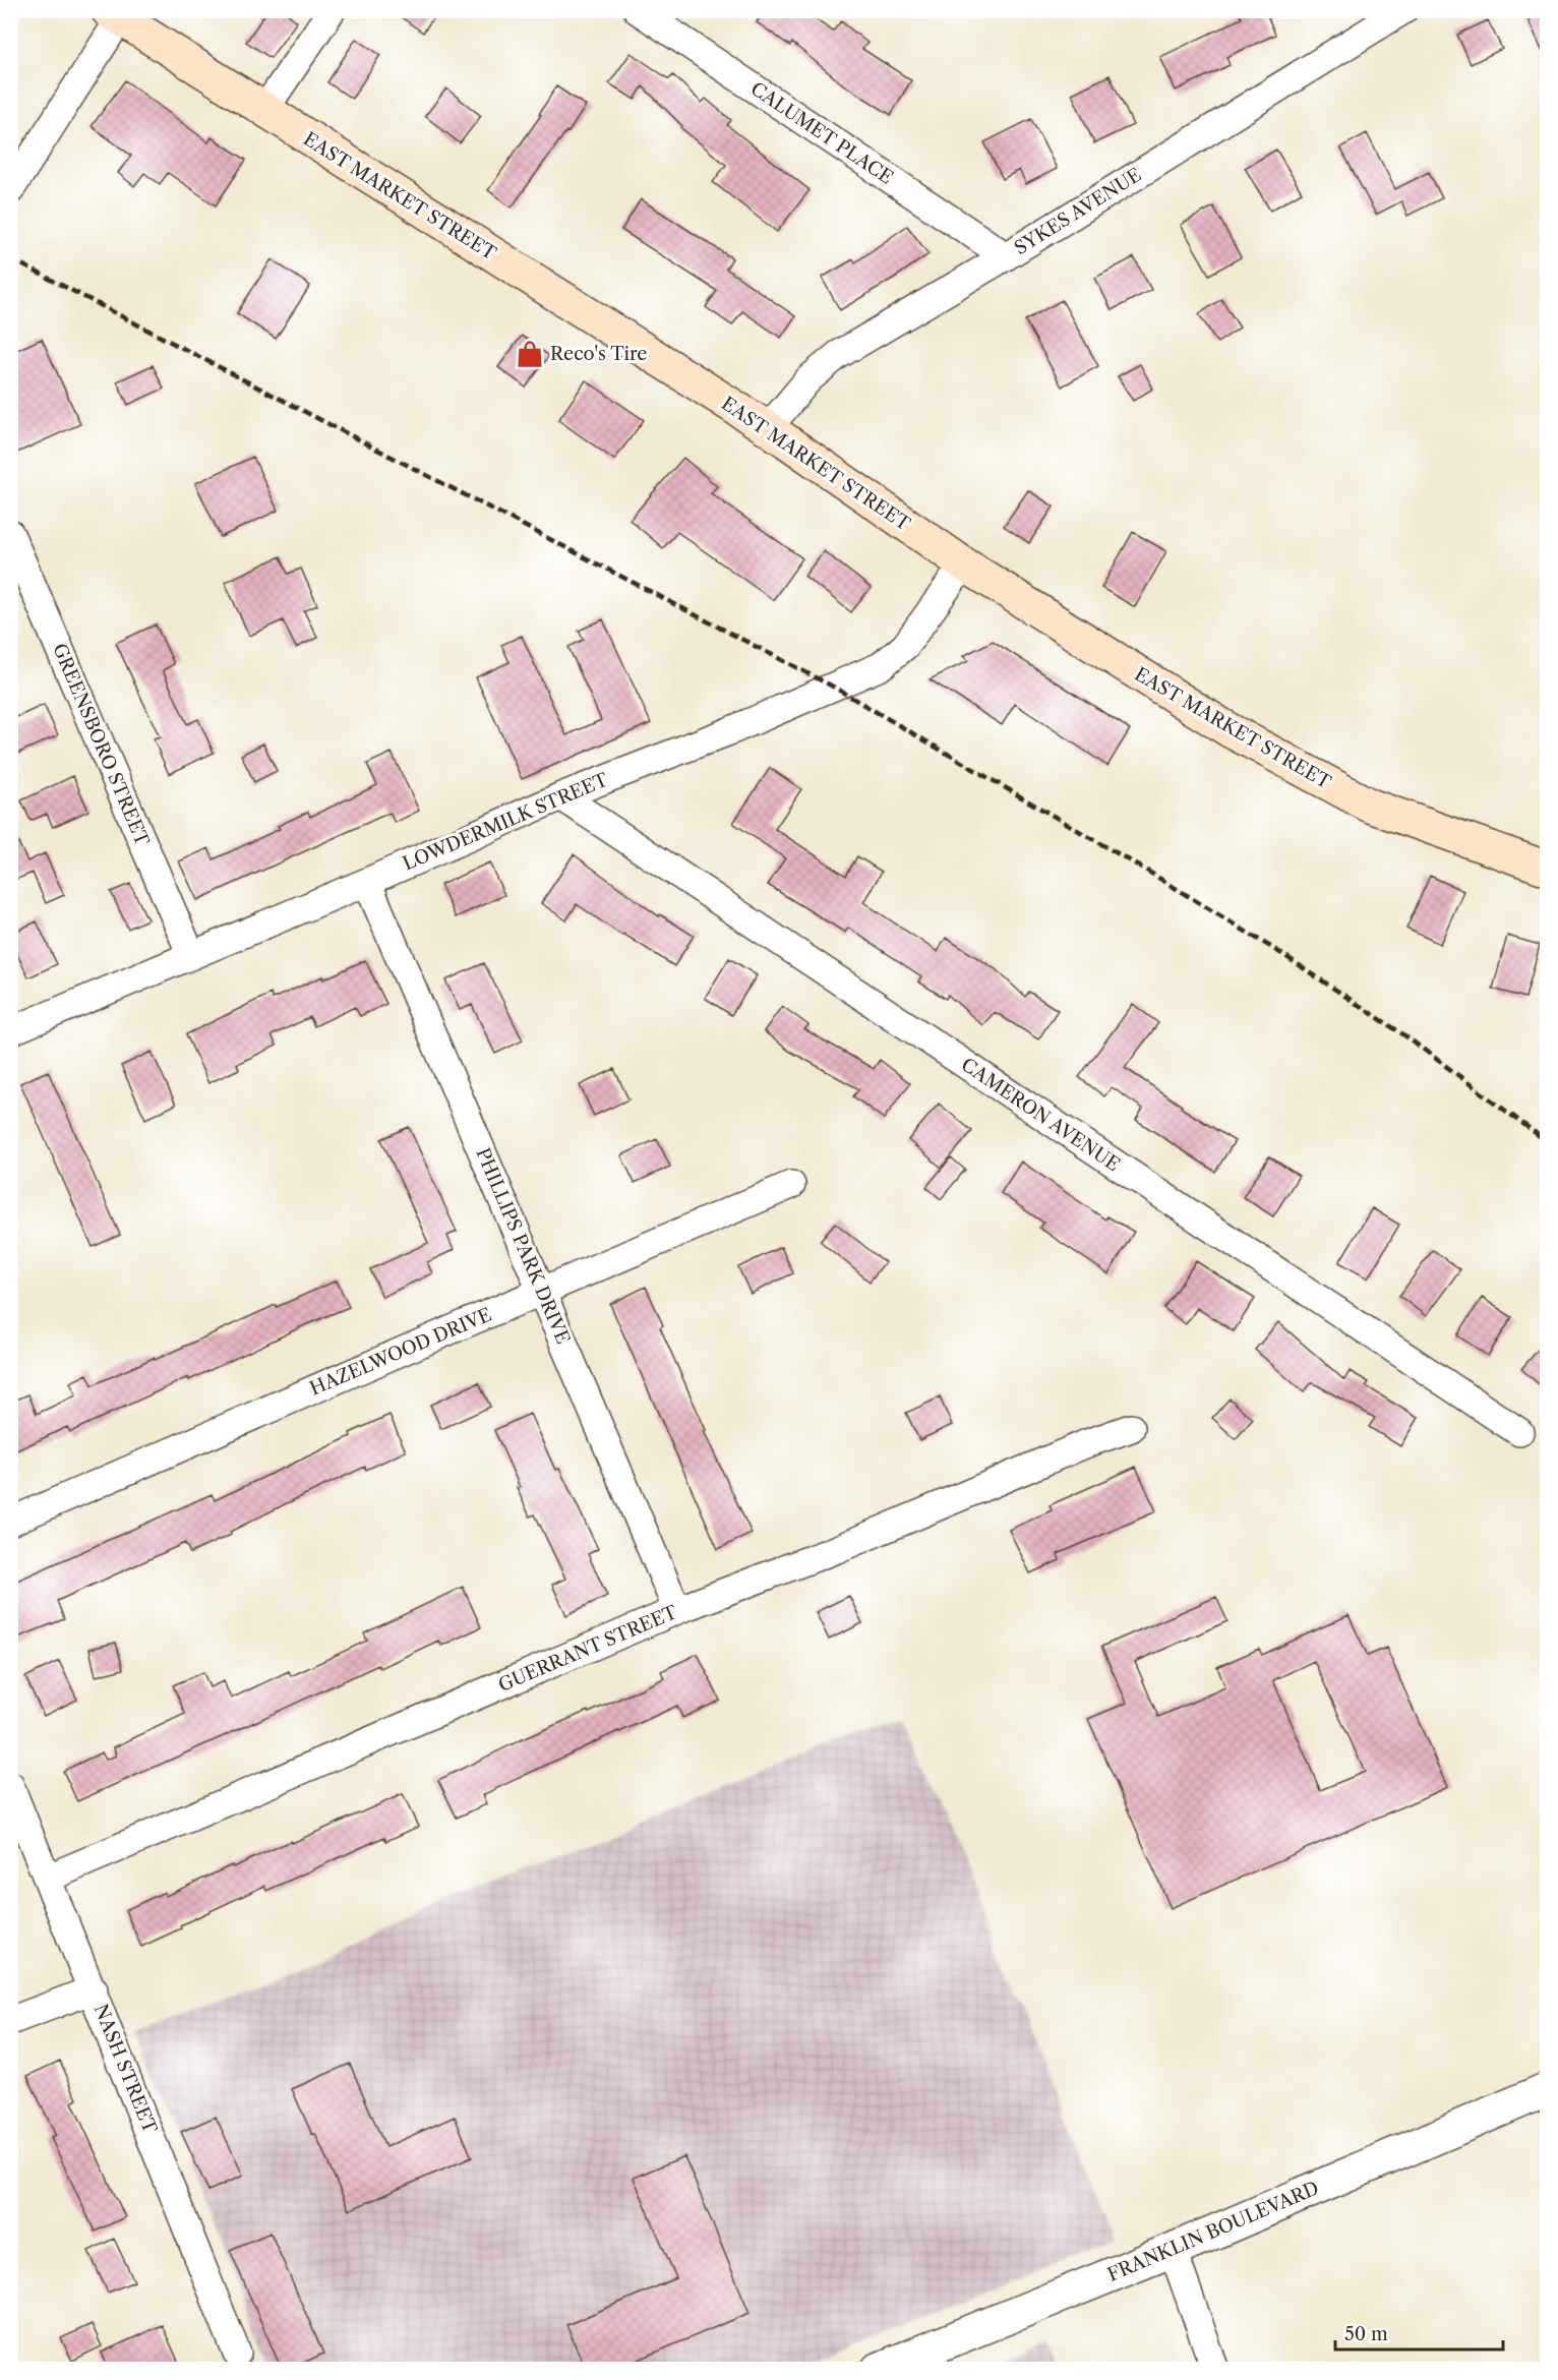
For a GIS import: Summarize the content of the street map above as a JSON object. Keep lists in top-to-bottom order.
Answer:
{
  "streets": {
    "main road": ["EAST MARKET STREET"],
    "street": [
      "CALUMET PLACE",
      "SYKES AVENUE",
      "GREENSBORO STREET",
      "LOWDERMILK STREET",
      "CAMERON AVENUE",
      "PHILLIPS PARK DRIVE",
      "HAZELWOOD DRIVE",
      "GUERRANT STREET",
      "NASH STREET",
      "FRANKLIN BOULEVARD"
    ]
  },
  "crossings": [
    ["CALUMET PLACE", "SYKES AVENUE"],
    ["EAST MARKET STREET", "SYKES AVENUE"],
    ["EAST MARKET STREET", "LOWDERMILK STREET"],
    ["GREENSBORO STREET", "LOWDERMILK STREET"],
    ["LOWDERMILK STREET", "CAMERON AVENUE"],
    ["LOWDERMILK STREET", "PHILLIPS PARK DRIVE"],
    ["PHILLIPS PARK DRIVE", "HAZELWOOD DRIVE"],
    ["PHILLIPS PARK DRIVE", "GUERRANT STREET"],
    ["GUERRANT STREET", "NASH STREET"]
  ],
  "places": {
    "shop": ["Reco's Tire"]
  },
  "scale_bar": "50 m"
}
